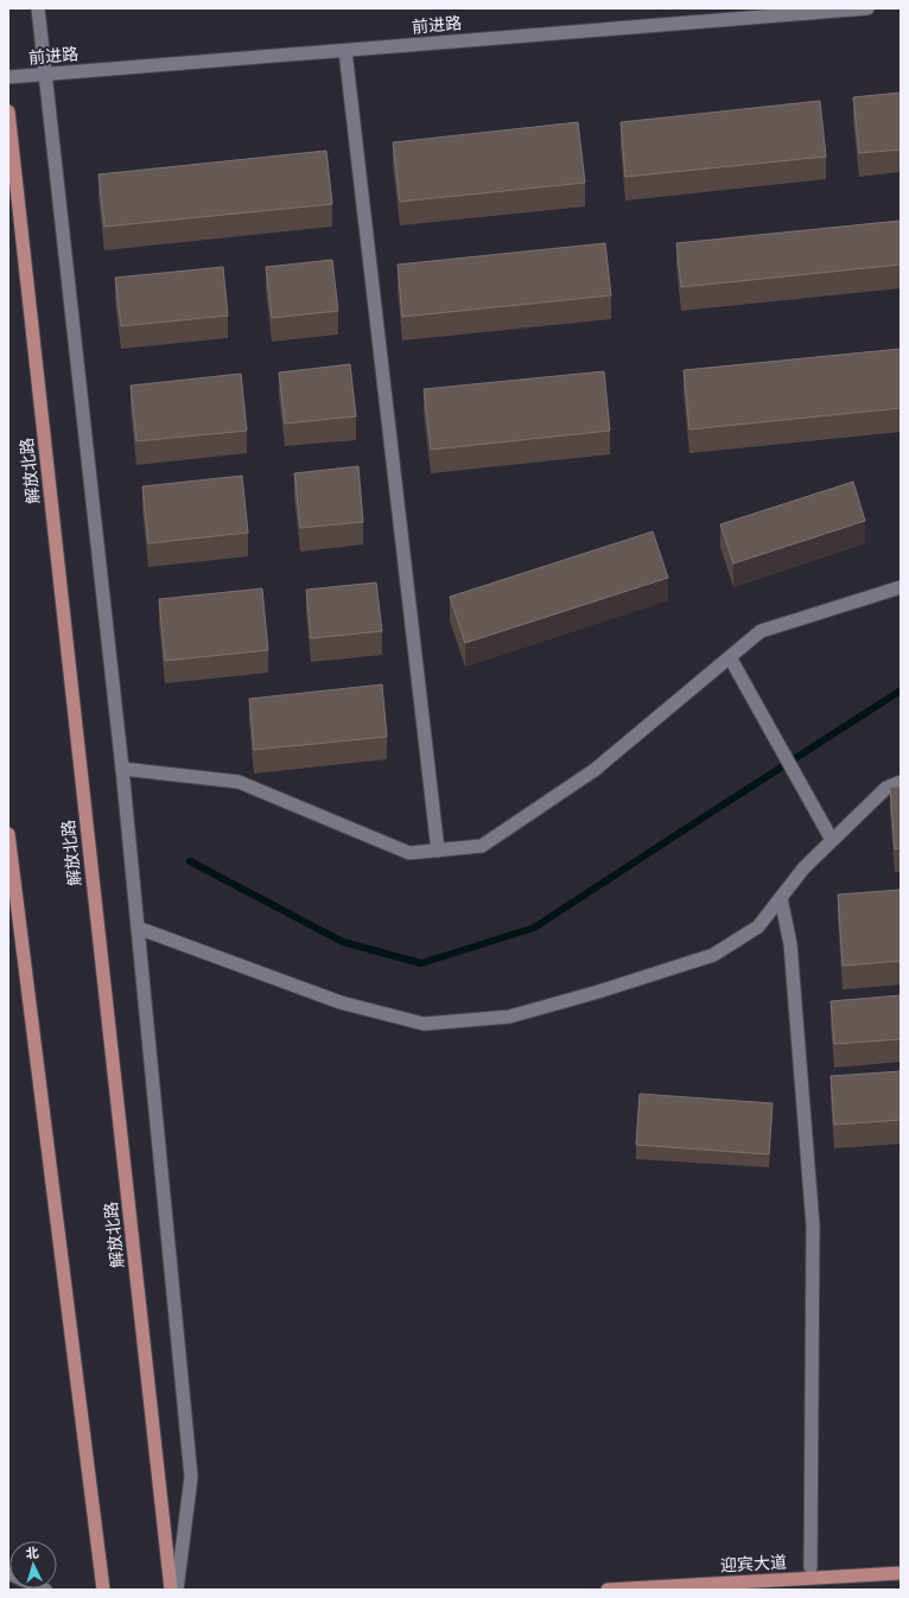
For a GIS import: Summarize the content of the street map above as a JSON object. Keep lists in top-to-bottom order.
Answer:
{
  "streets": {
    "main road": ["解放北路", "迎宾大道"],
    "street": ["前进路"]
  },
  "north": "top"
}
